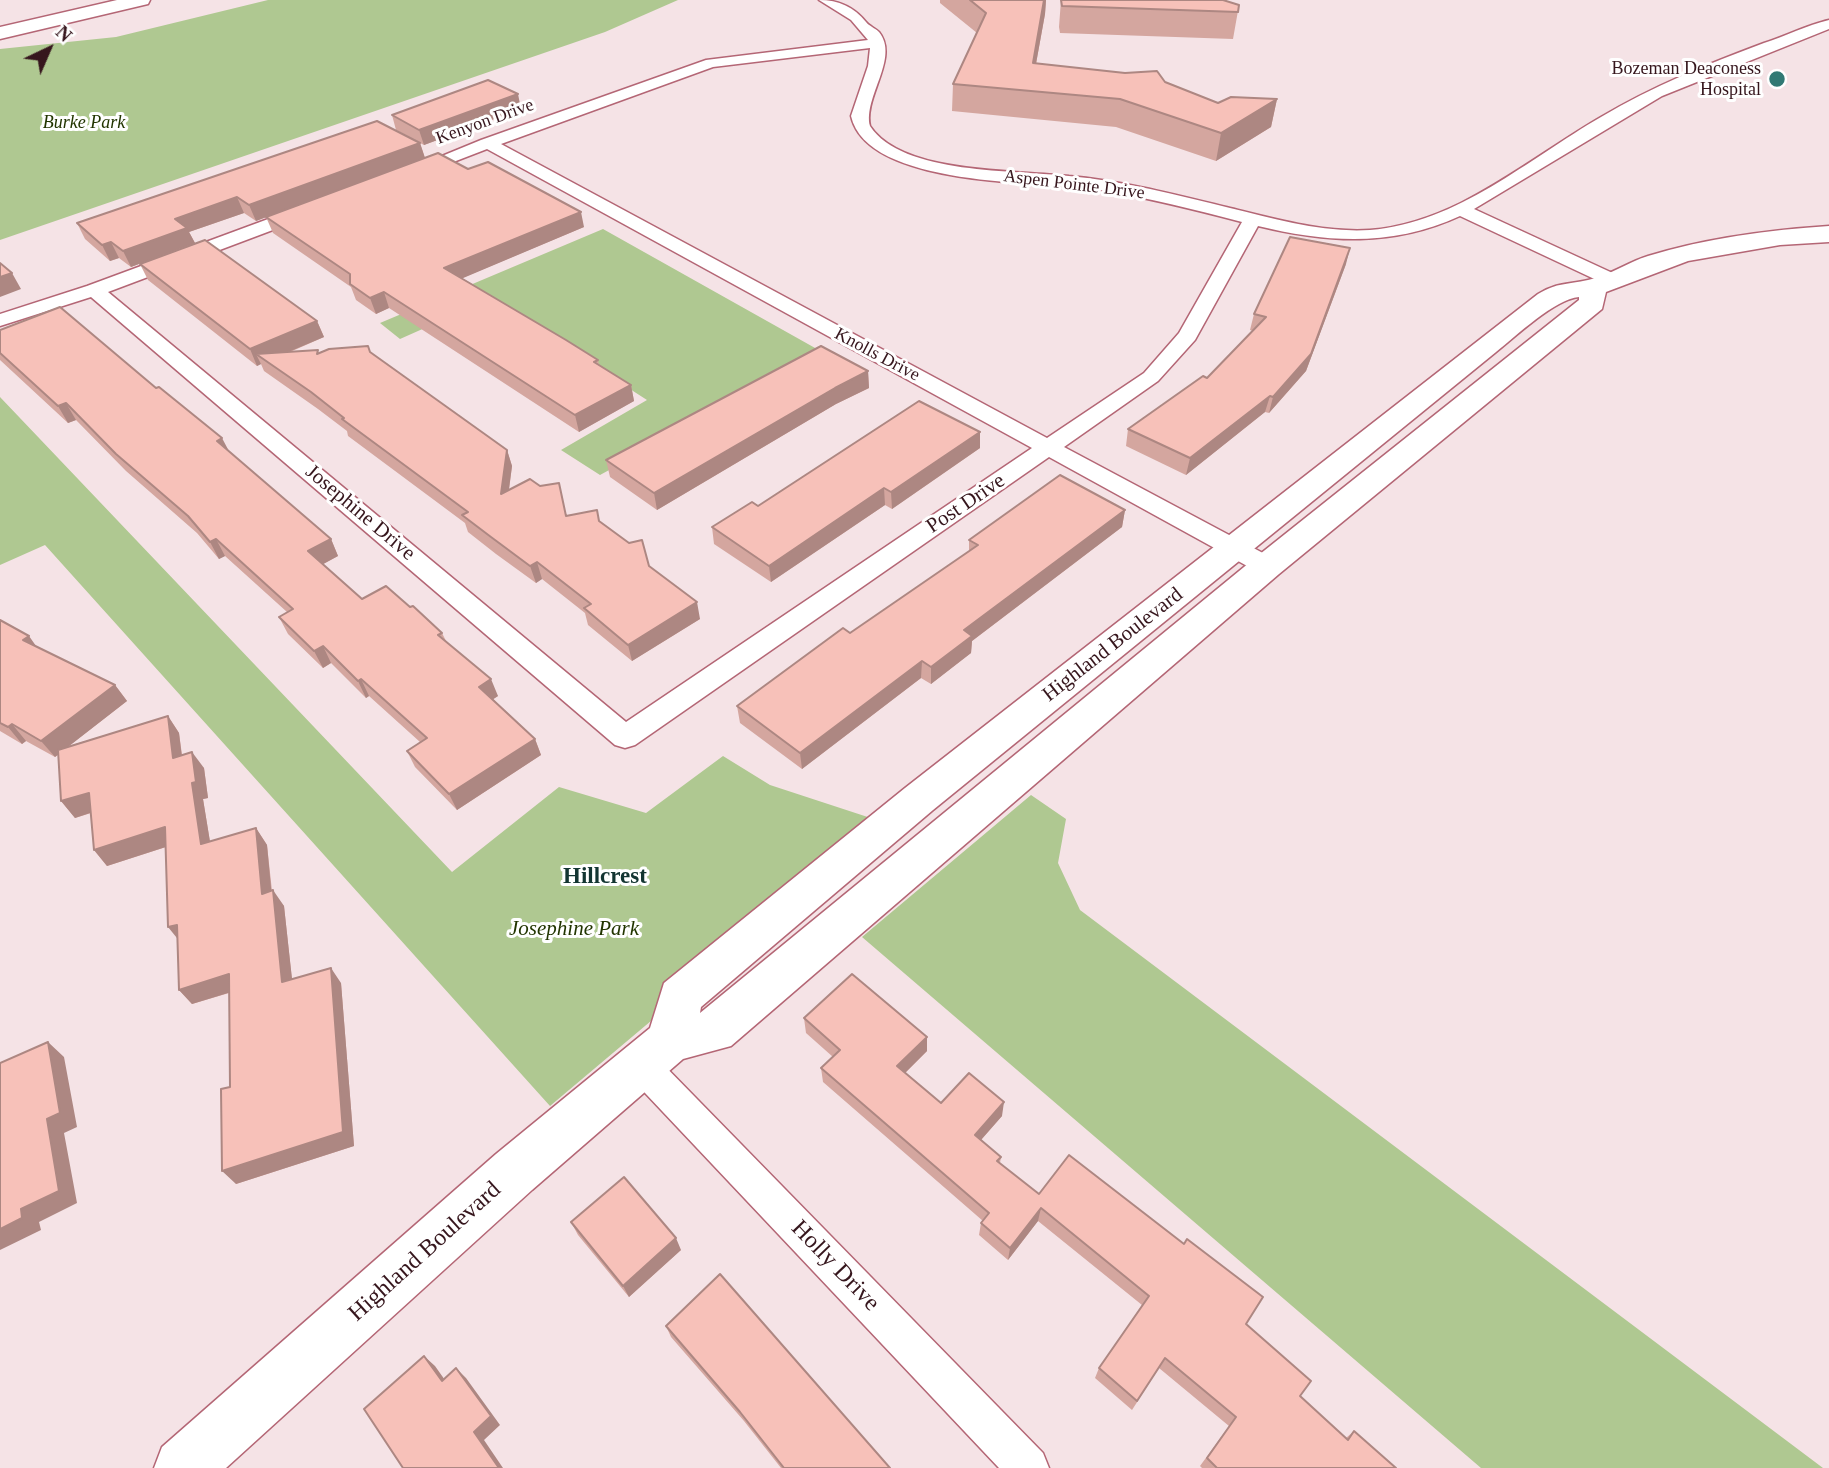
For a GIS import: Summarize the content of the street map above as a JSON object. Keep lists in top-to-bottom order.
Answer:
{
  "streets": {
    "main road": ["Highland Boulevard"],
    "street": [
      "Kenyon Drive",
      "Aspen Pointe Drive",
      "Knolls Drive",
      "Post Drive",
      "Josephine Drive",
      "Holly Drive"
    ]
  },
  "crossings": [
    ["Kenyon Drive", "Aspen Pointe Drive"],
    ["Kenyon Drive", "Knolls Drive"],
    ["Aspen Pointe Drive", "Post Drive"],
    ["Knolls Drive", "Post Drive"],
    ["Knolls Drive", "Highland Boulevard"],
    ["Post Drive", "Josephine Drive"],
    ["Highland Boulevard", "Holly Drive"]
  ],
  "districts": ["Hillcrest"],
  "parks": ["Burke Park", "Josephine Park"],
  "places": ["Bozeman Deaconess Hospital"],
  "north": "top right"
}
